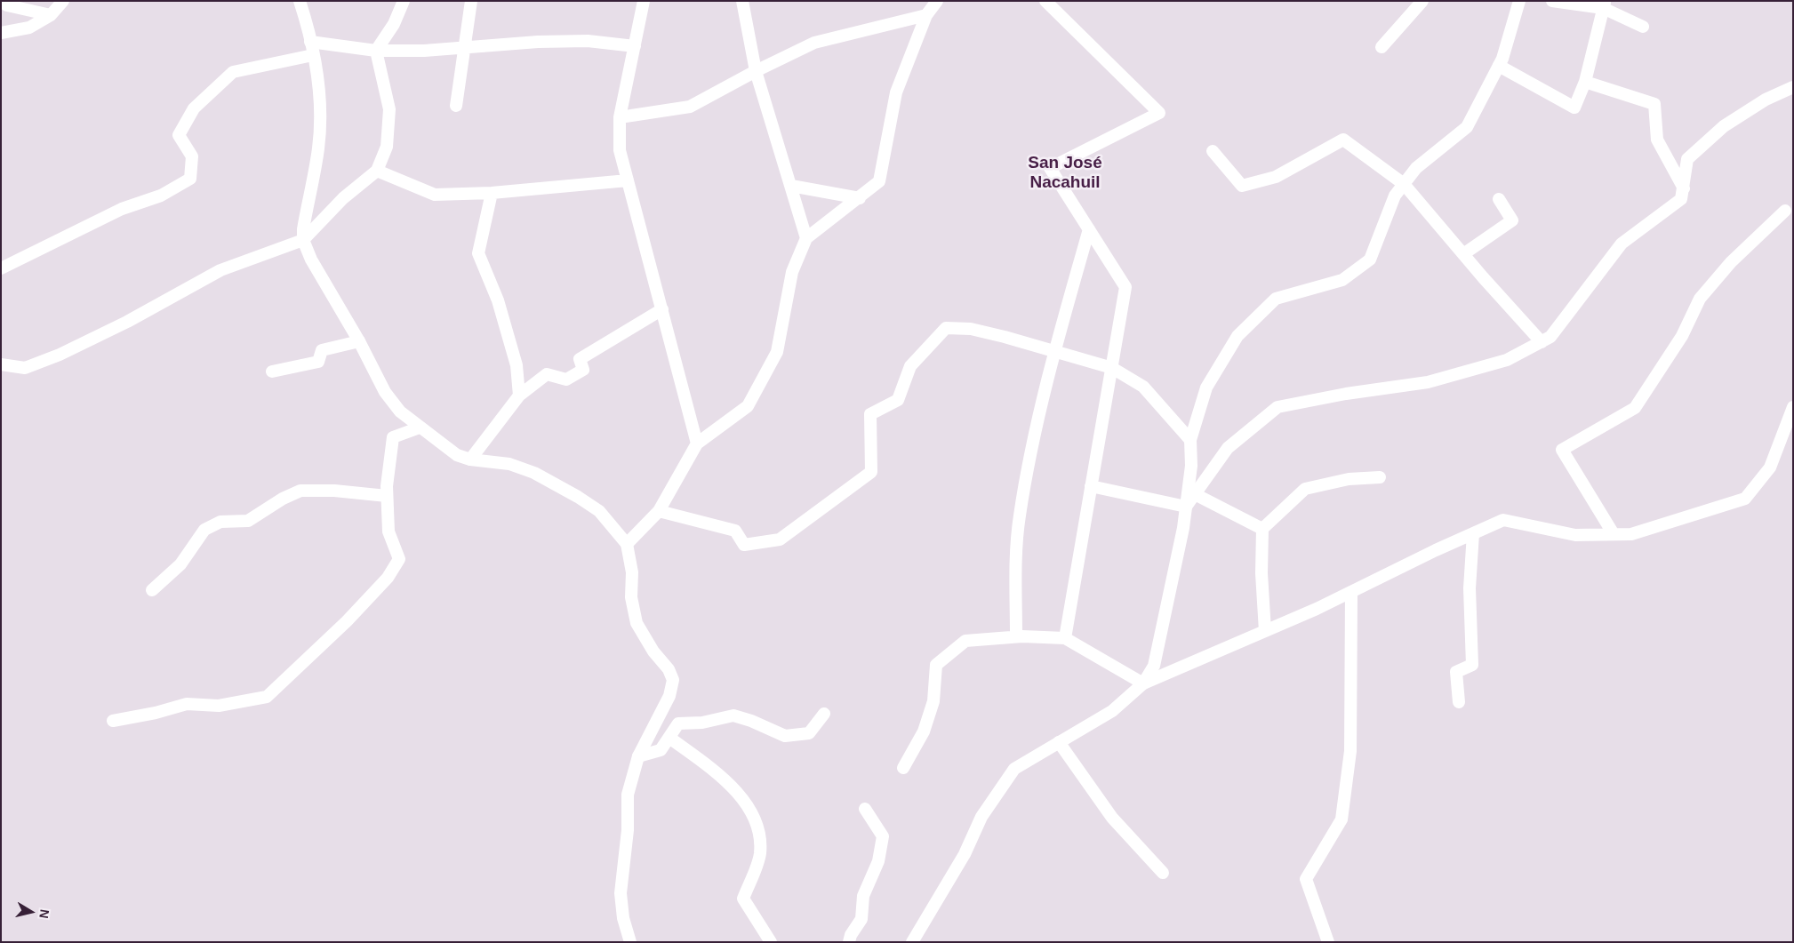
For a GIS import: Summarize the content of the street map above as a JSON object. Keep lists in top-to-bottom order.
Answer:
{
  "districts": ["San José Nacahuil"],
  "north": "right"
}
